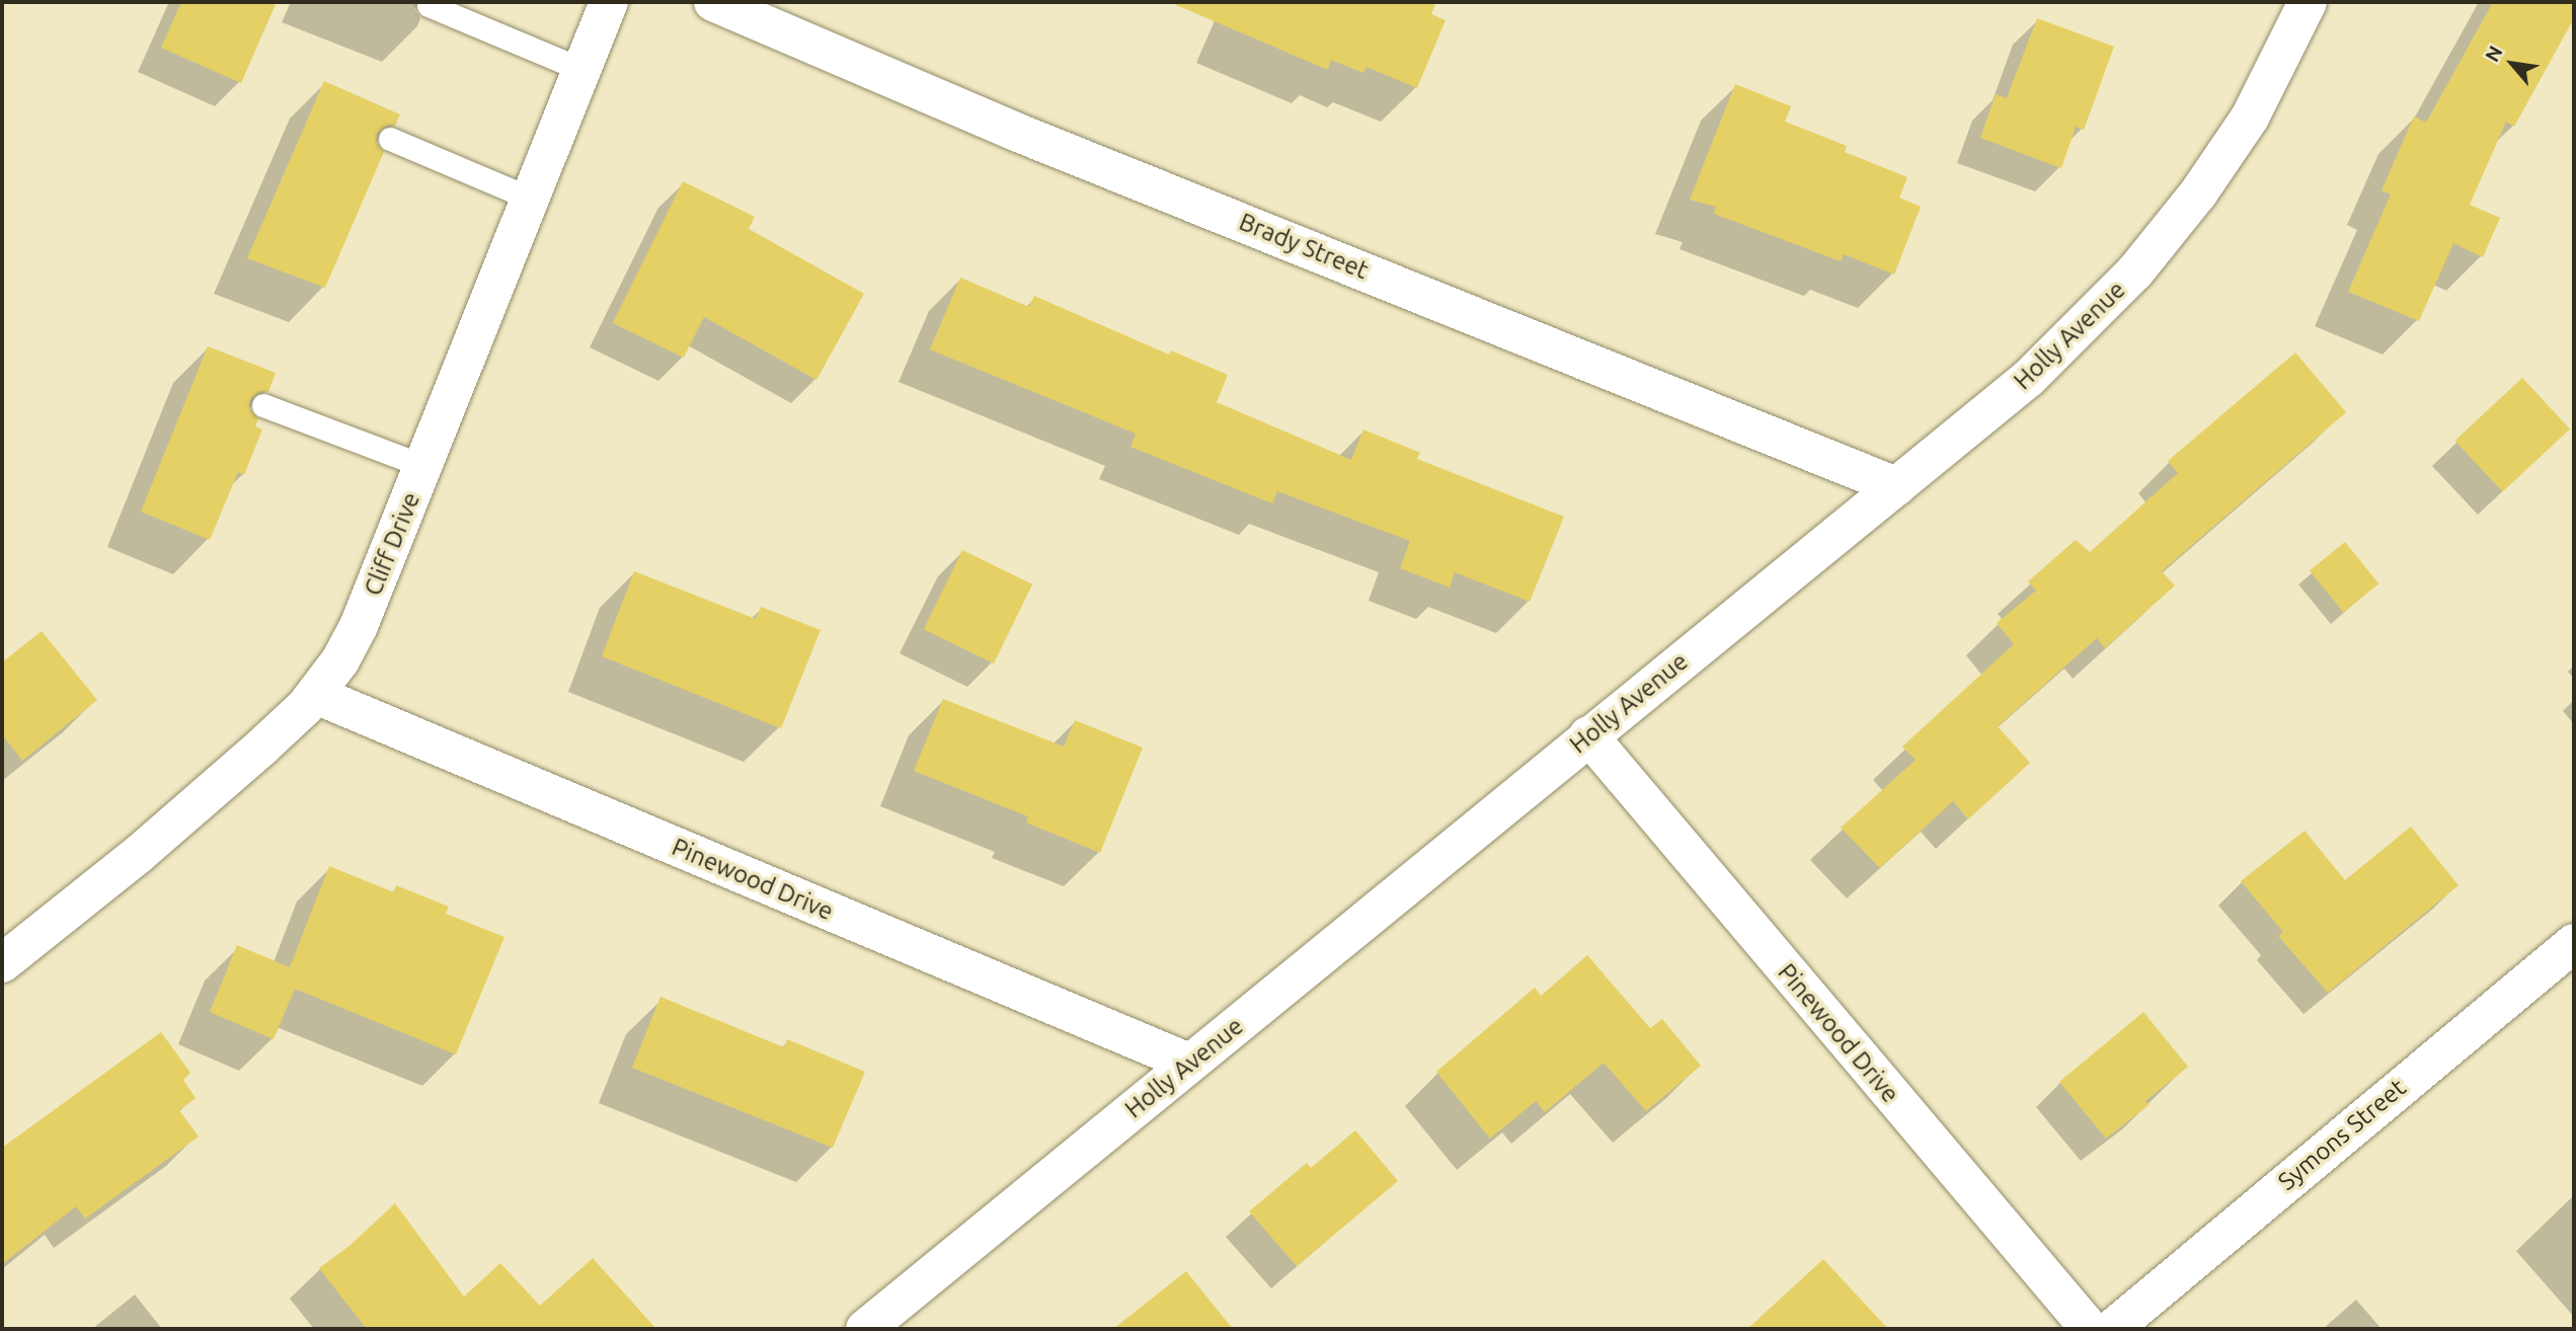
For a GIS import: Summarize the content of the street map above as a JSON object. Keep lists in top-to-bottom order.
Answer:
{
  "streets": {
    "street": [
      "Brady Street",
      "Holly Avenue",
      "Cliff Drive",
      "Pinewood Drive",
      "Symons Street"
    ]
  },
  "crossings": [
    ["Brady Street", "Holly Avenue"],
    ["Holly Avenue", "Pinewood Drive"],
    ["Cliff Drive", "Pinewood Drive"]
  ],
  "north": "top left"
}
